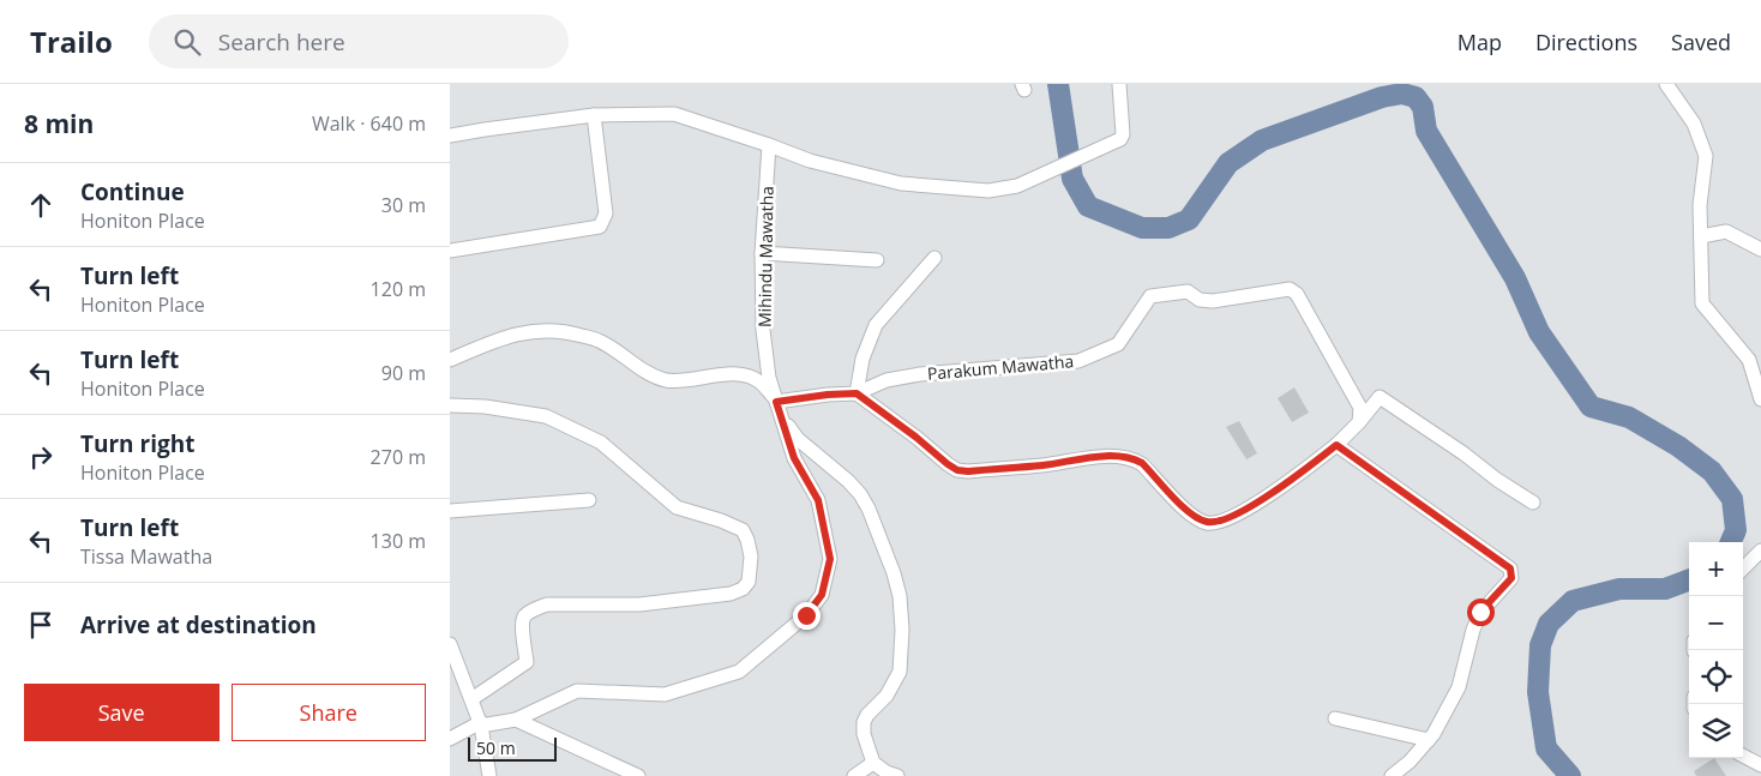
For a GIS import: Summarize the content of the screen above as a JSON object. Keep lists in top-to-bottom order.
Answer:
{
  "streets": {
    "street": ["Mihindu Mawatha", "Parakum Mawatha"]
  },
  "scale_bar": "50 m",
  "page": {
    "header": "Trailo",
    "search": "Search here",
    "nav": ["Map", "Directions", "Saved"],
    "heading": ["8 min", "Walk · 640 m"],
    "list": [
      ["Continue", "Honiton Place", "30 m"],
      ["Turn left", "Honiton Place", "120 m"],
      ["Turn left", "Honiton Place", "90 m"],
      ["Turn right", "Honiton Place", "270 m"],
      ["Turn left", "Tissa Mawatha", "130 m"],
      "Arrive at destination"
    ],
    "map_buttons": ["+", "−"],
    "buttons": ["Save", "Share"],
    "scale": "50 m"
  }
}
